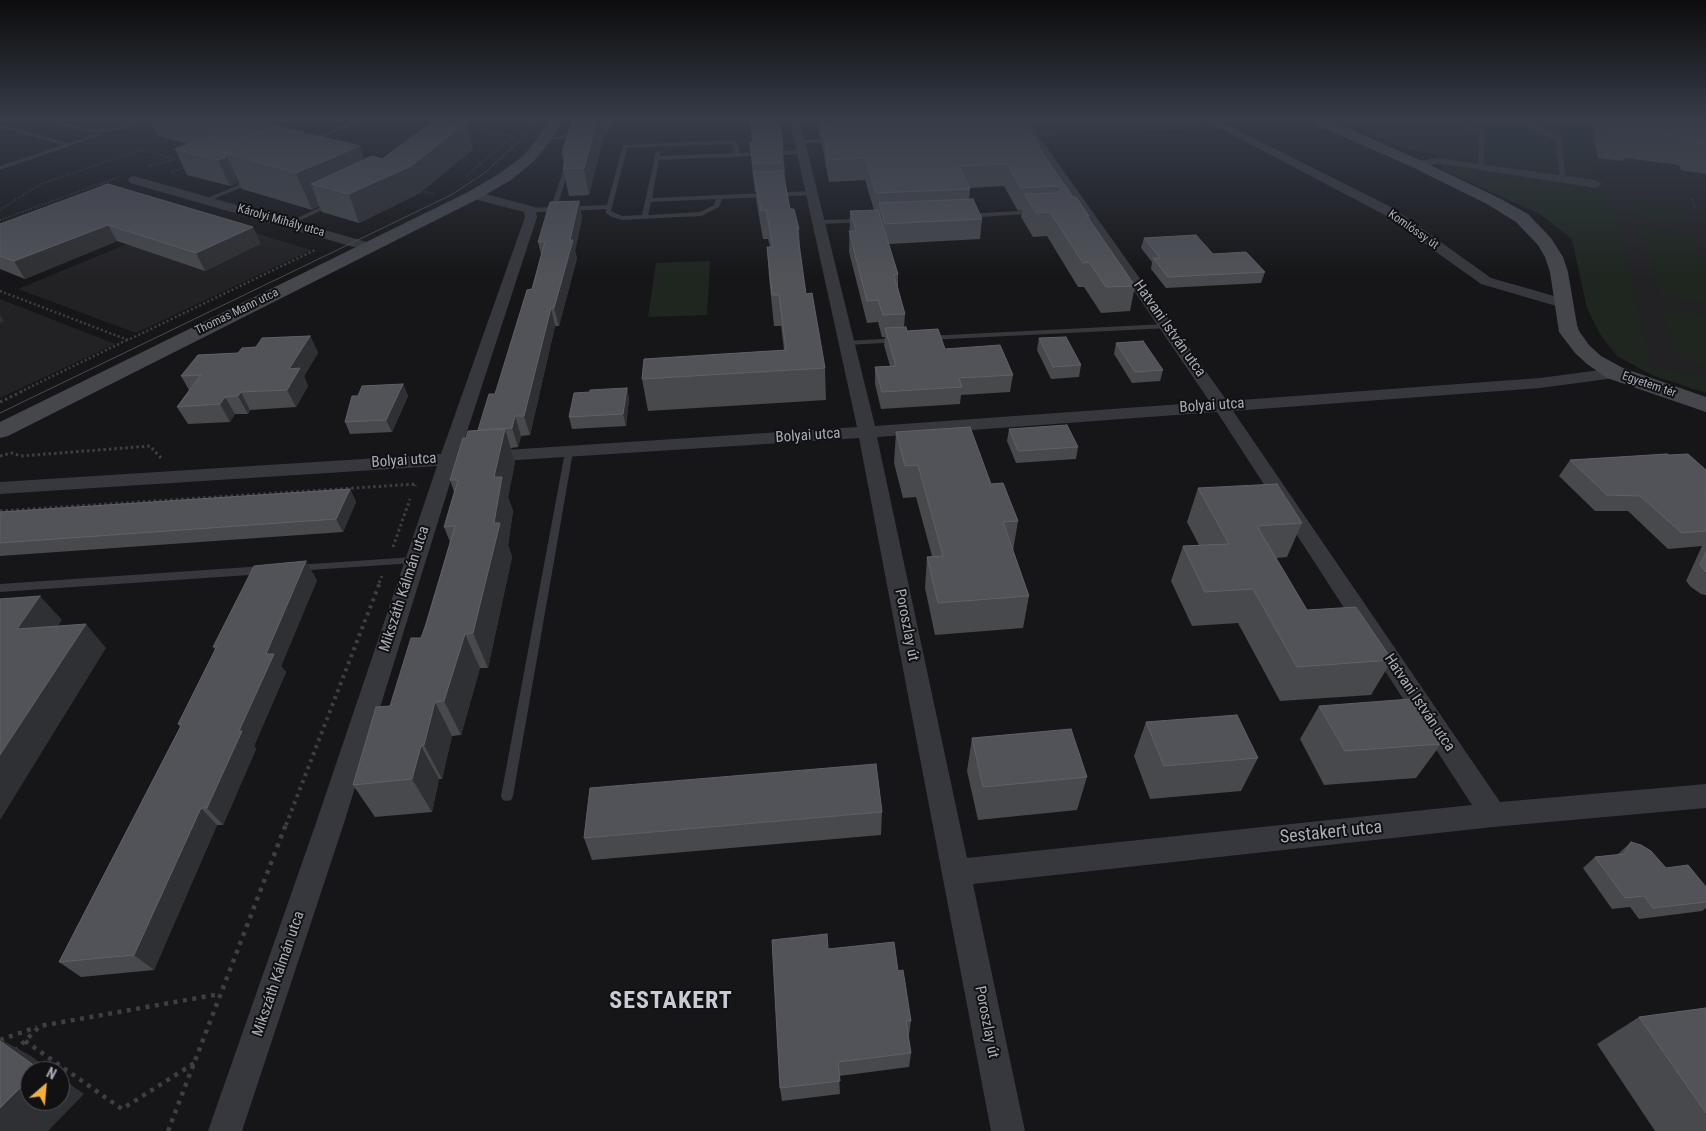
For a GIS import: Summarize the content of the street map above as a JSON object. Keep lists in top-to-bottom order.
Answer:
{
  "streets": {
    "street": [
      "Károlyi Mihály utca",
      "Komlóssy út",
      "Thomas Mann utca",
      "Hatvani István utca",
      "Egyetem tér",
      "Bolyai utca",
      "Mikszáth Kálmán utca",
      "Poroszlay út",
      "Sestakert utca"
    ]
  },
  "crossings": [
    ["Károlyi Mihály utca", "Thomas Mann utca"],
    ["Komlóssy út", "Egyetem tér"],
    ["Hatvani István utca", "Bolyai utca"],
    ["Hatvani István utca", "Sestakert utca"],
    ["Egyetem tér", "Bolyai utca"],
    ["Bolyai utca", "Mikszáth Kálmán utca"],
    ["Bolyai utca", "Poroszlay út"],
    ["Poroszlay út", "Sestakert utca"]
  ],
  "districts": ["SESTAKERT"],
  "north": "top right"
}
